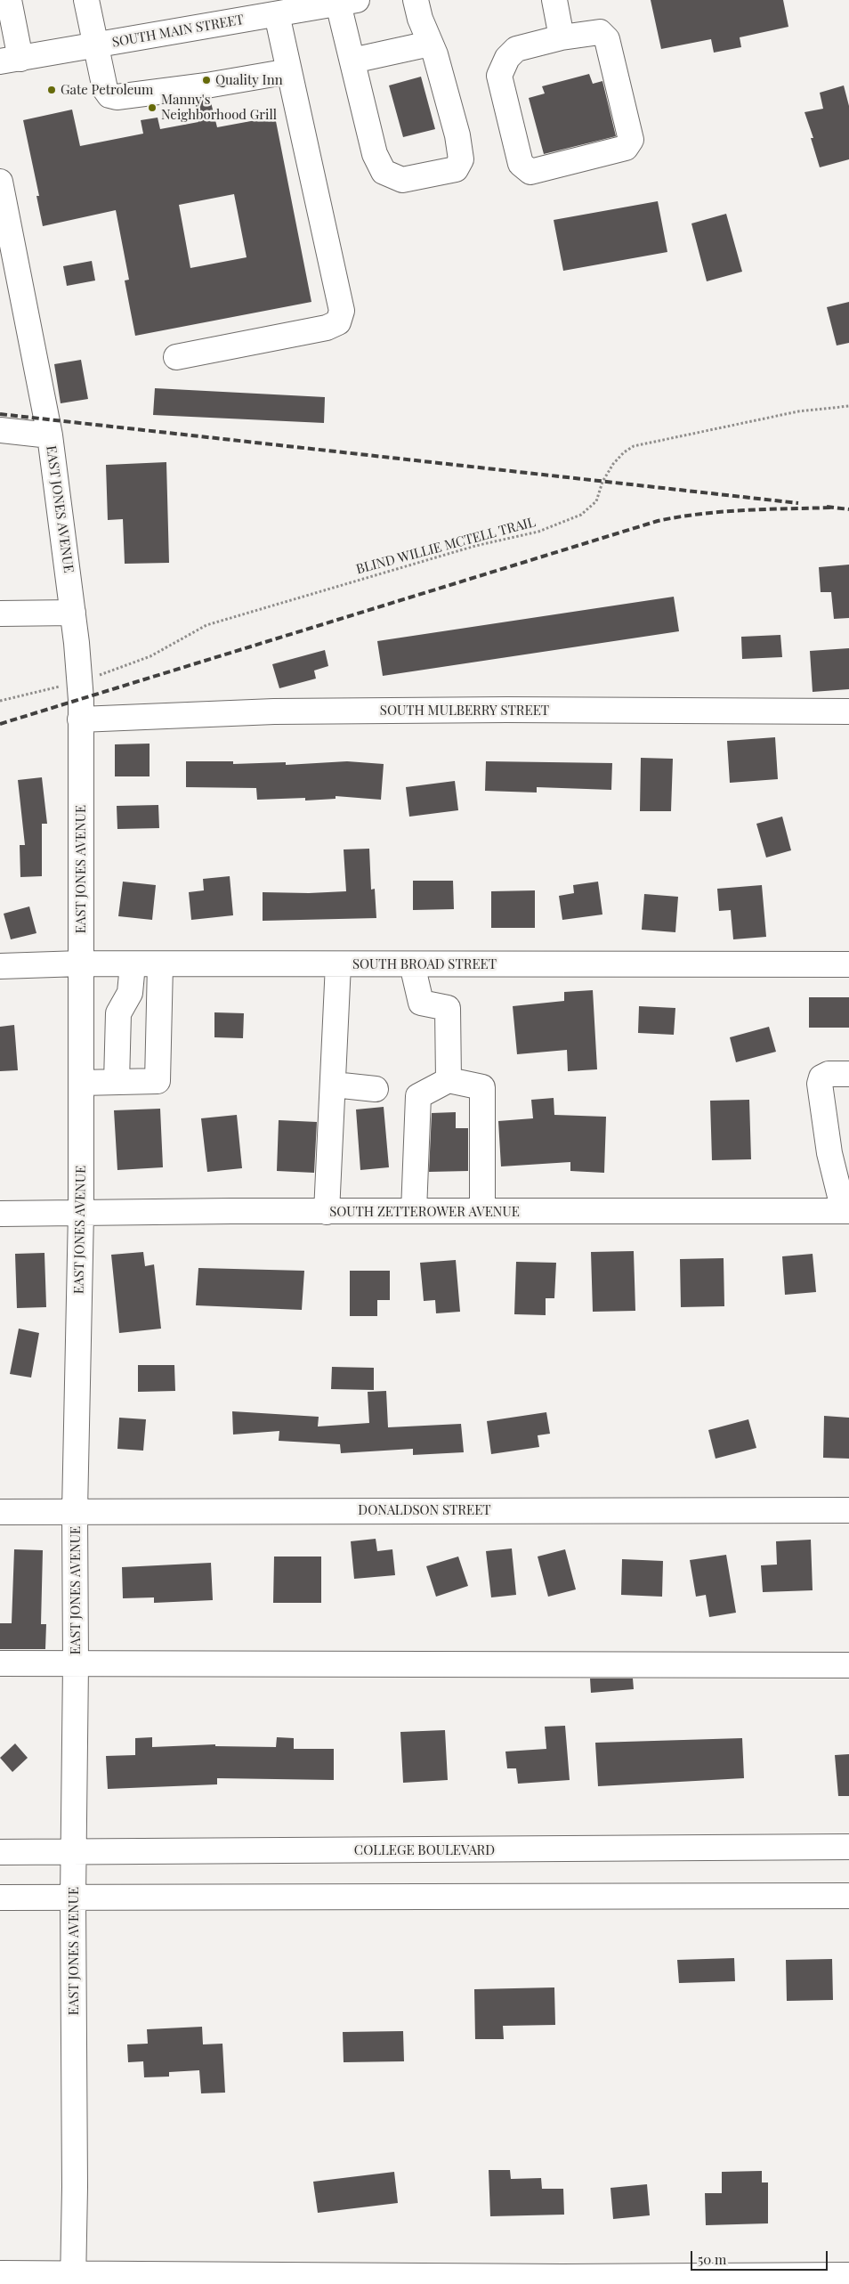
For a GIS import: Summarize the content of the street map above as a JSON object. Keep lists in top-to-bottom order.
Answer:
{
  "streets": {
    "street": [
      "SOUTH MAIN STREET",
      "EAST JONES AVENUE",
      "SOUTH MULBERRY STREET",
      "SOUTH BROAD STREET",
      "SOUTH ZETTEROWER AVENUE",
      "DONALDSON STREET",
      "COLLEGE BOULEVARD"
    ],
    "path": ["BLIND WILLIE MCTELL TRAIL"]
  },
  "crossings": [
    ["EAST JONES AVENUE", "BLIND WILLIE MCTELL TRAIL"],
    ["EAST JONES AVENUE", "SOUTH MULBERRY STREET"],
    ["EAST JONES AVENUE", "SOUTH BROAD STREET"],
    ["EAST JONES AVENUE", "SOUTH ZETTEROWER AVENUE"],
    ["EAST JONES AVENUE", "DONALDSON STREET"],
    ["EAST JONES AVENUE", "COLLEGE BOULEVARD"]
  ],
  "places": ["Quality Inn", "Gate Petroleum", "Manny's Neighborhood Grill"],
  "scale_bar": "50 m"
}
